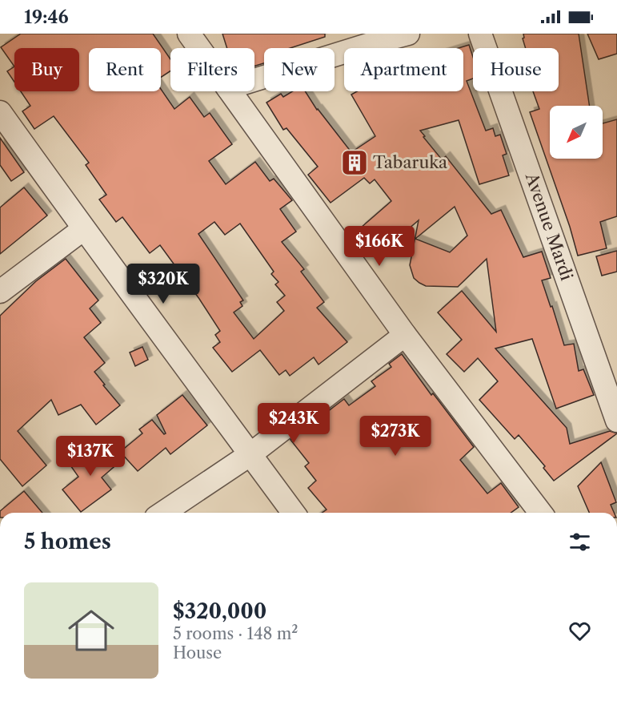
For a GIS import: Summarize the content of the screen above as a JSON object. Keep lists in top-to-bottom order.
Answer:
{
  "streets": {
    "street": ["Avenue Mardi"]
  },
  "places": {
    "building": ["Tabaruka"]
  },
  "north": "bottom left",
  "page": {
    "status": "19:46",
    "chip": [
      "Buy",
      "Rent",
      "Filters",
      "New",
      "Apartment",
      "House"
    ],
    "price": [
      "$166K",
      "$320K",
      "$243K",
      "$273K",
      "$137K"
    ],
    "heading": "5 homes",
    "list": [
      {
        "name": "$320,000",
        "note": "5 rooms · 148 m² · House"
      }
    ]
  }
}
